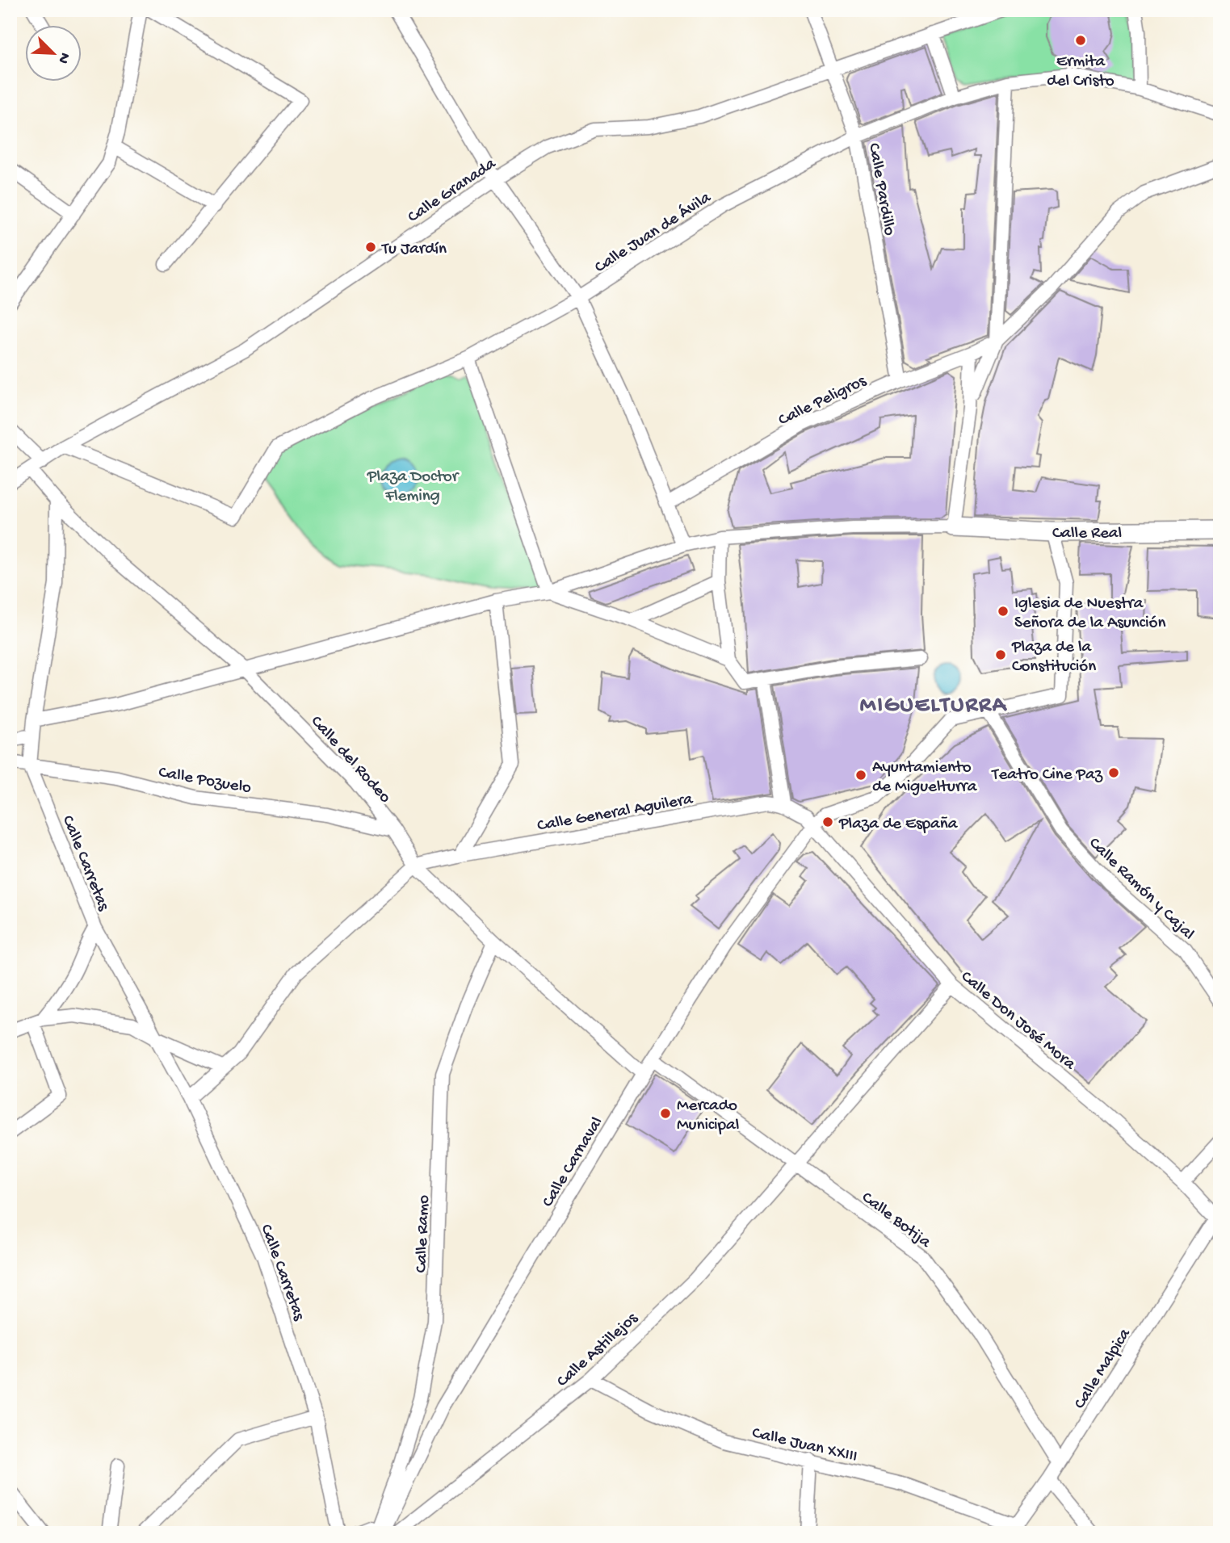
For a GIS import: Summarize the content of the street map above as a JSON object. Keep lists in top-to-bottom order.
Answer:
{
  "streets": {
    "street": [
      "Calle Granada",
      "Calle Pardillo",
      "Calle Juan de Ávila",
      "Calle Peligros",
      "Calle Real",
      "Calle del Rodeo",
      "Calle Pozuelo",
      "Calle General Aguilera",
      "Calle Carretas",
      "Calle Ramón y Cajal",
      "Calle Don José Mora",
      "Calle Carnaval",
      "Calle Botija",
      "Calle Ramo",
      "Calle Astillejos",
      "Calle Malpica",
      "Calle Juan XXIII"
    ]
  },
  "crossings": [
    ["Calle Granada", "Calle Pardillo"],
    ["Calle Granada", "Calle Juan de Ávila"],
    ["Calle Granada", "Calle del Rodeo"],
    ["Calle Pardillo", "Calle Juan de Ávila"],
    ["Calle Pardillo", "Calle Peligros"],
    ["Calle del Rodeo", "Calle Pozuelo"],
    ["Calle del Rodeo", "Calle General Aguilera"],
    ["Calle del Rodeo", "Calle Carretas"],
    ["Calle del Rodeo", "Calle Carnaval"],
    ["Calle del Rodeo", "Calle Ramo"],
    ["Calle Pozuelo", "Calle Carretas"],
    ["Calle Don José Mora", "Calle Carnaval"],
    ["Calle Don José Mora", "Calle Astillejos"],
    ["Calle Don José Mora", "Calle Malpica"],
    ["Calle Carnaval", "Calle Botija"],
    ["Calle Carnaval", "Calle Ramo"],
    ["Calle Carnaval", "Calle Astillejos"],
    ["Calle Botija", "Calle Astillejos"],
    ["Calle Botija", "Calle Malpica"],
    ["Calle Ramo", "Calle Astillejos"],
    ["Calle Astillejos", "Calle Juan XXIII"],
    ["Calle Malpica", "Calle Juan XXIII"]
  ],
  "districts": ["MIGUELTURRA"],
  "parks": ["Plaza Doctor Fleming"],
  "places": [
    "Ermita del Cristo",
    "Tu Jardín",
    "Iglesia de Nuestra Señora de la Asunción",
    "Plaza de la Constitución",
    "Teatro Cine Paz",
    "Ayuntamiento de Miguelturra",
    "Plaza de España",
    "Mercado Municipal"
  ],
  "north": "bottom right"
}
